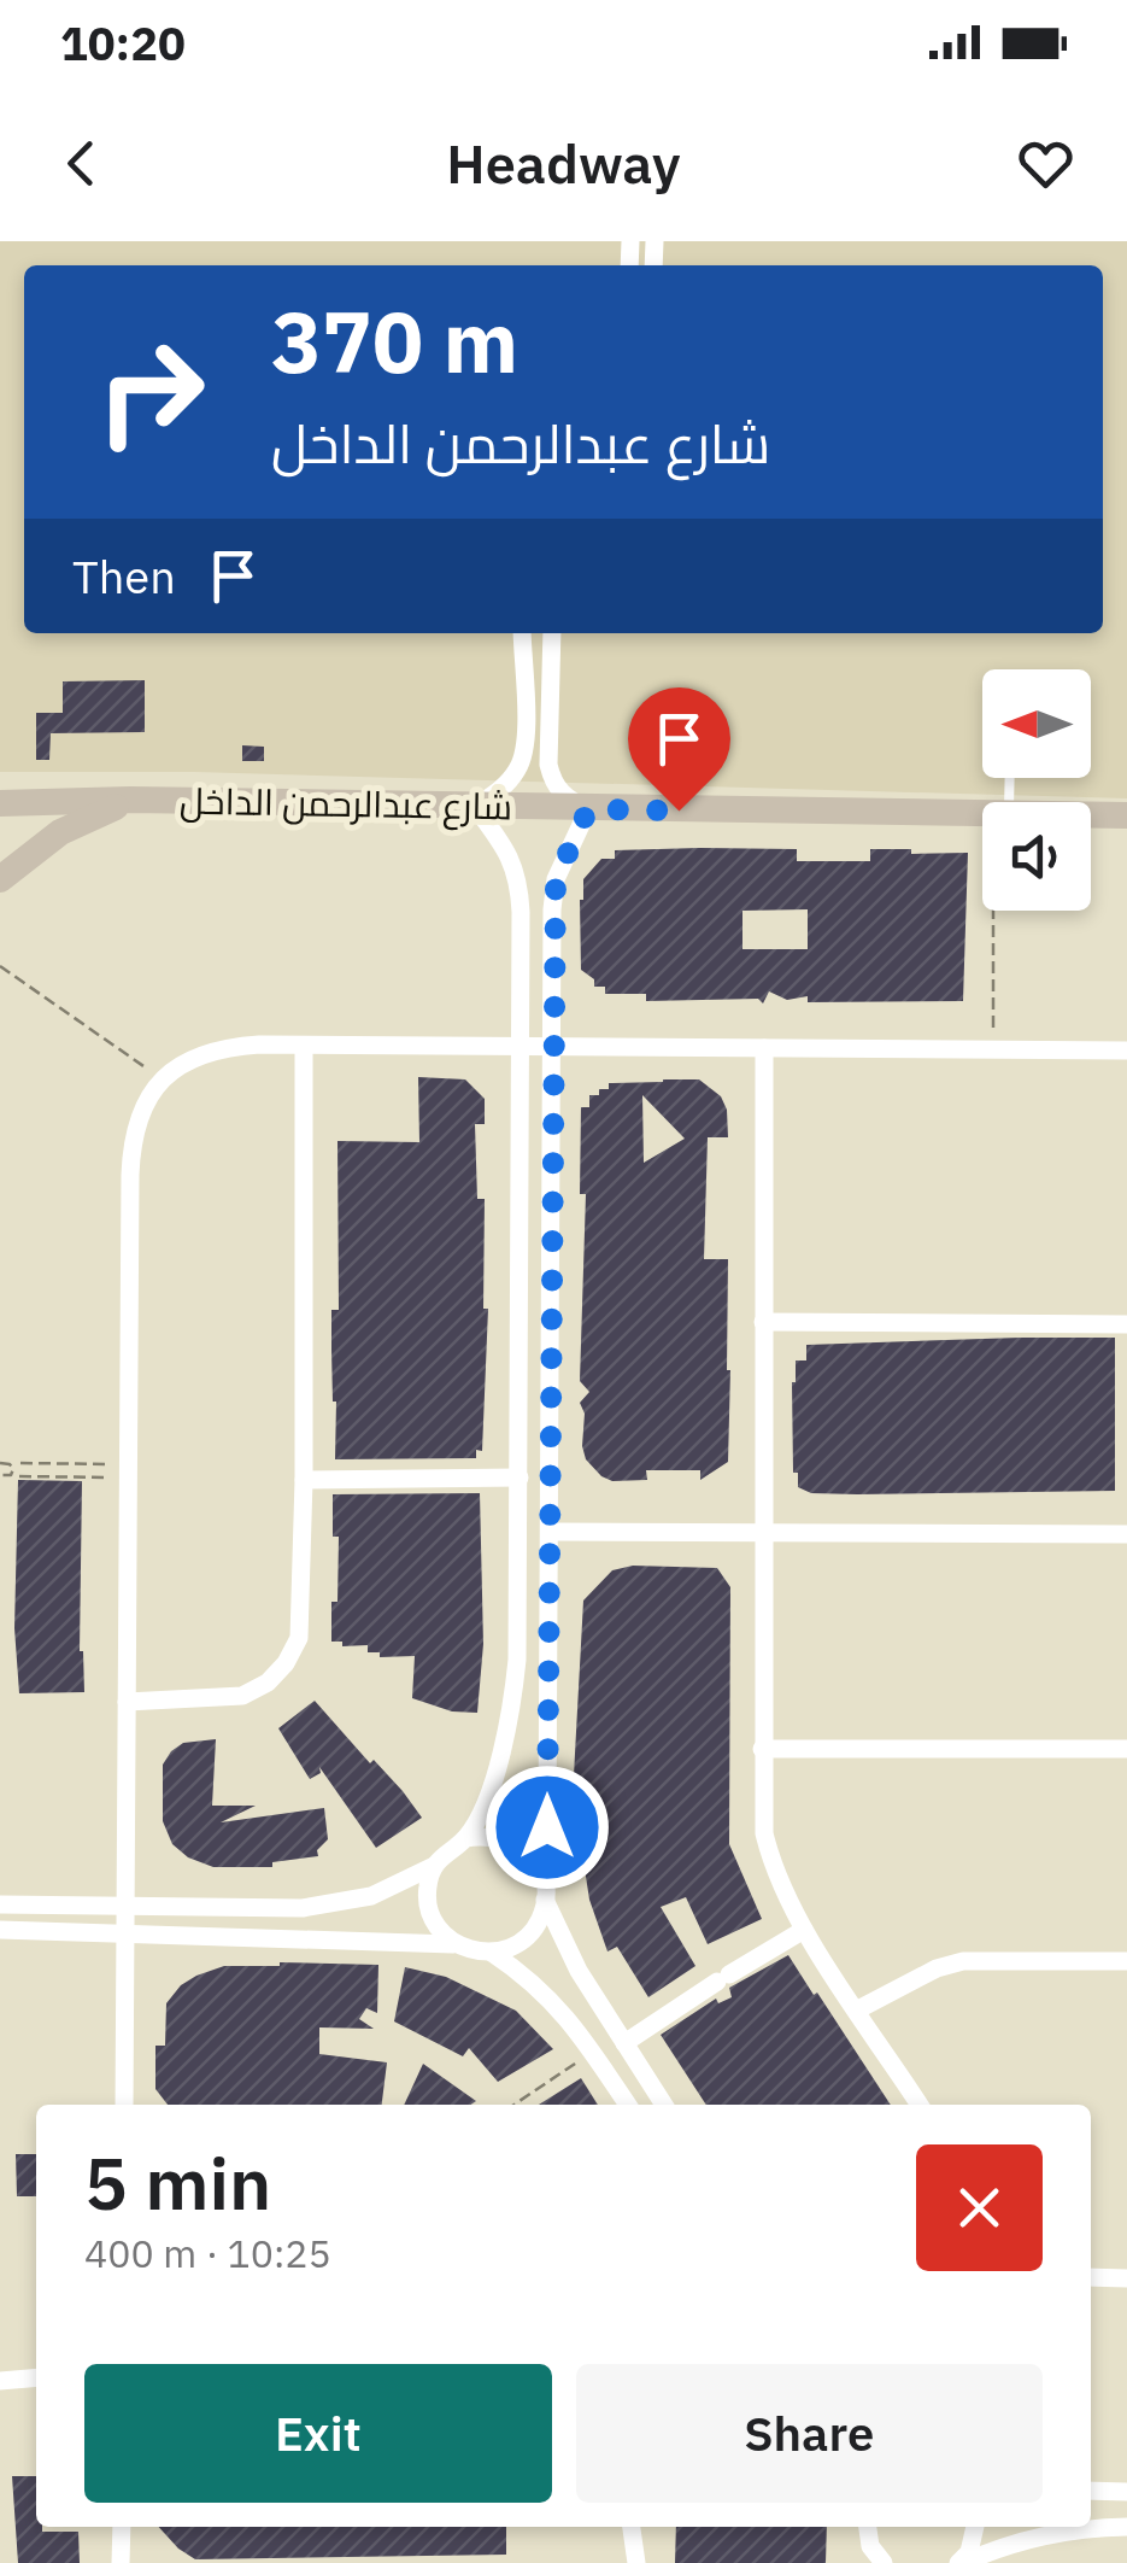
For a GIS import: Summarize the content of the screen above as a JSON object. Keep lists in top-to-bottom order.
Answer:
{
  "streets": {
    "street": ["شارع عبدالرحمن الداخل"]
  },
  "north": "left",
  "page": {
    "status": "10:20",
    "header": "Headway",
    "turn": ["370 m", "شارع عبدالرحمن الداخل"],
    "then": "Then",
    "heading": ["5 min", "400 m · 10:25"],
    "buttons": ["Exit", "Share"]
  }
}
